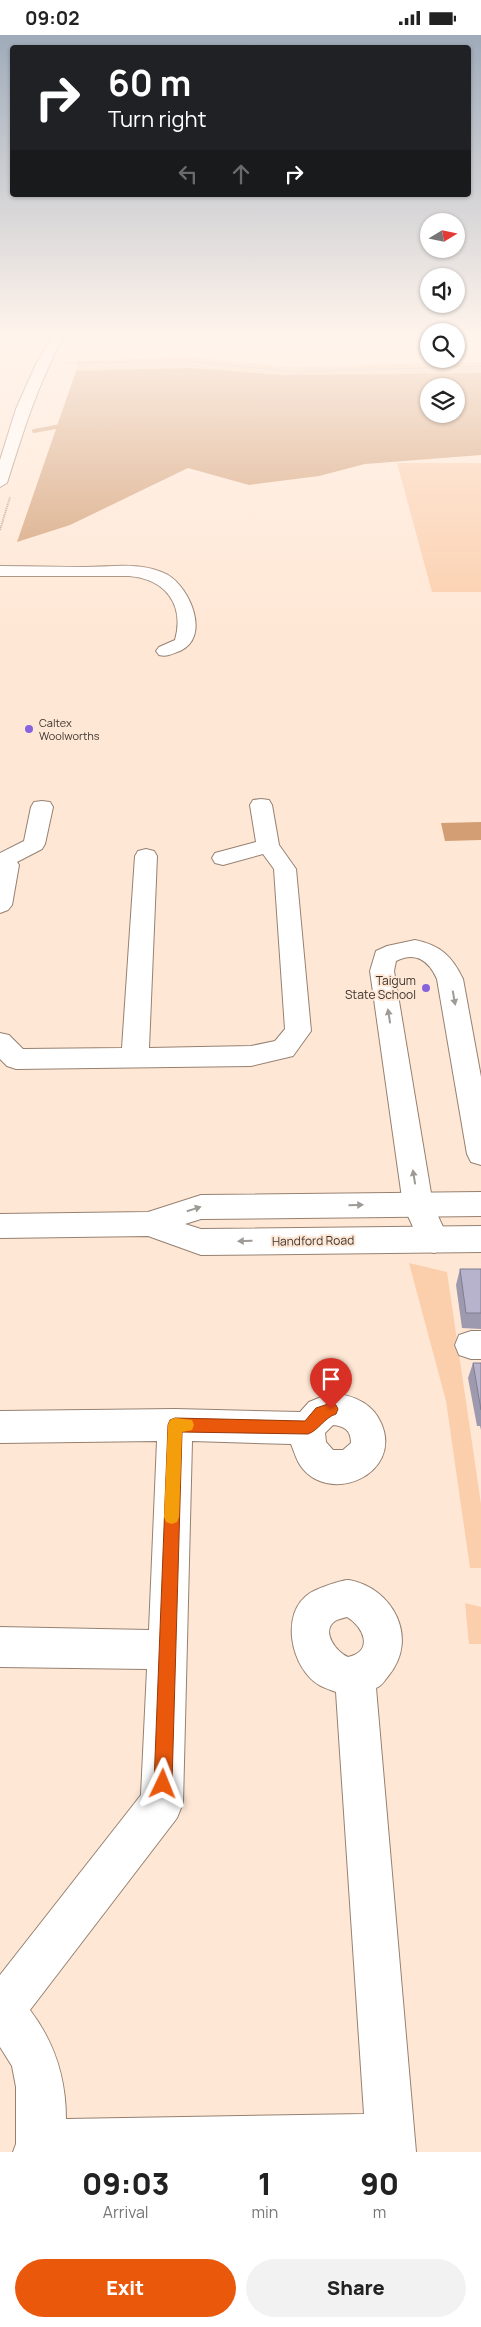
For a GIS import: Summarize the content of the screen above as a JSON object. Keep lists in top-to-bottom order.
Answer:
{
  "streets": {
    "main road": ["Handford Road"]
  },
  "places": ["Caltex Woolworths", "Taigum State School"],
  "north": "right",
  "page": {
    "status": "09:02",
    "turn": ["60 m", "Turn right"],
    "eta": [
      "09:03",
      "Arrival",
      "1",
      "min",
      "90",
      "m"
    ],
    "buttons": ["Exit", "Share"]
  }
}
